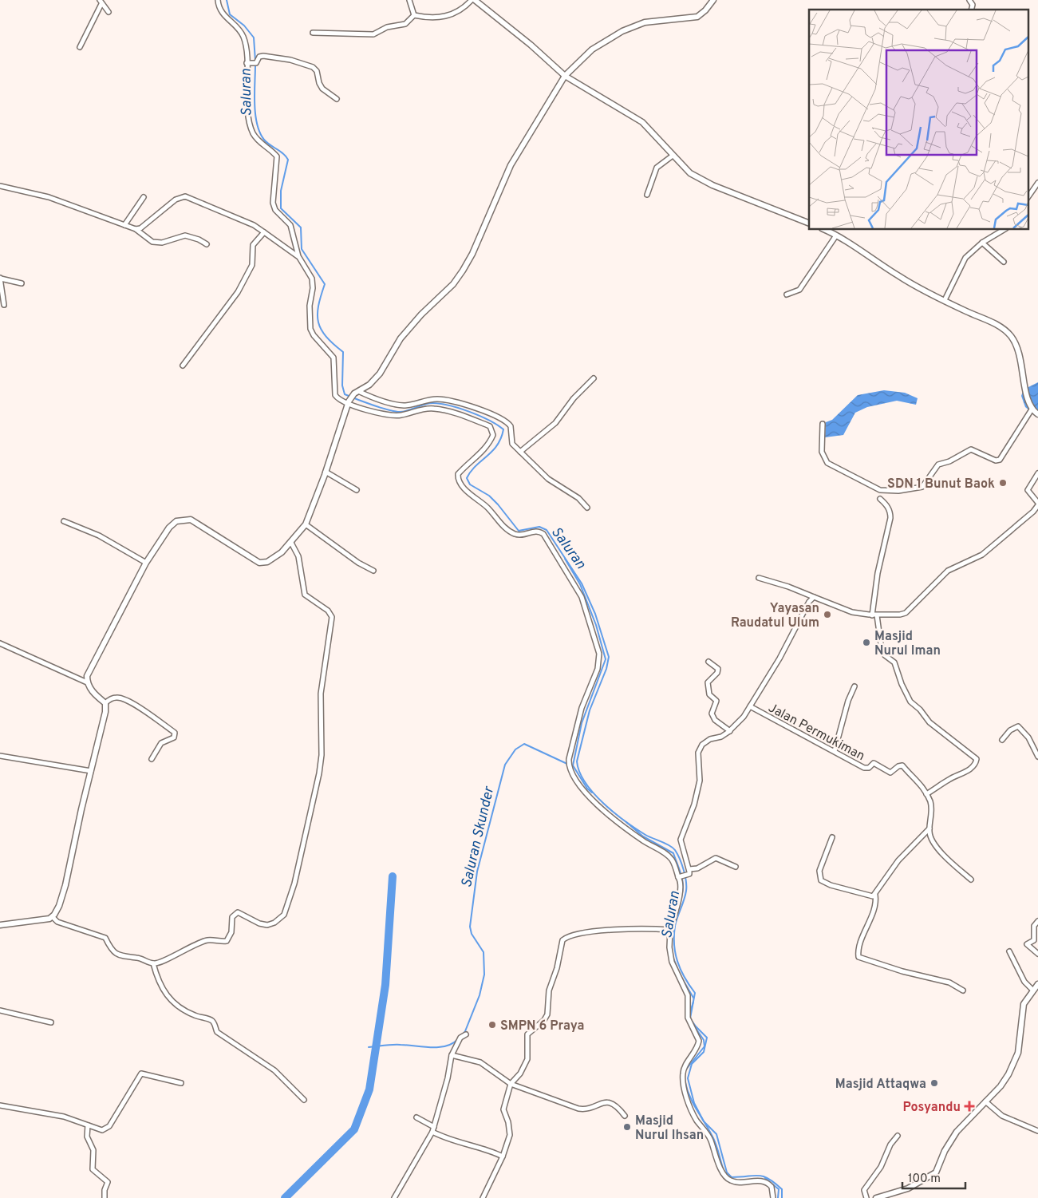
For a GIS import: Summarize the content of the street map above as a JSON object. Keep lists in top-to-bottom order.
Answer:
{
  "streets": {
    "street": ["Jalan Permukiman"]
  },
  "water": ["Saluran", "Saluran Skunder"],
  "places": {
    "other": [
      "SDN 1 Bunut Baok",
      "Yayasan Raudatul Ulum",
      "Masjid Nurul Iman",
      "SMPN 6 Praya",
      "Masjid Attaqwa",
      "Masjid Nurul Ihsan"
    ],
    "health": ["Posyandu"]
  },
  "scale_bar": "100 m"
}
